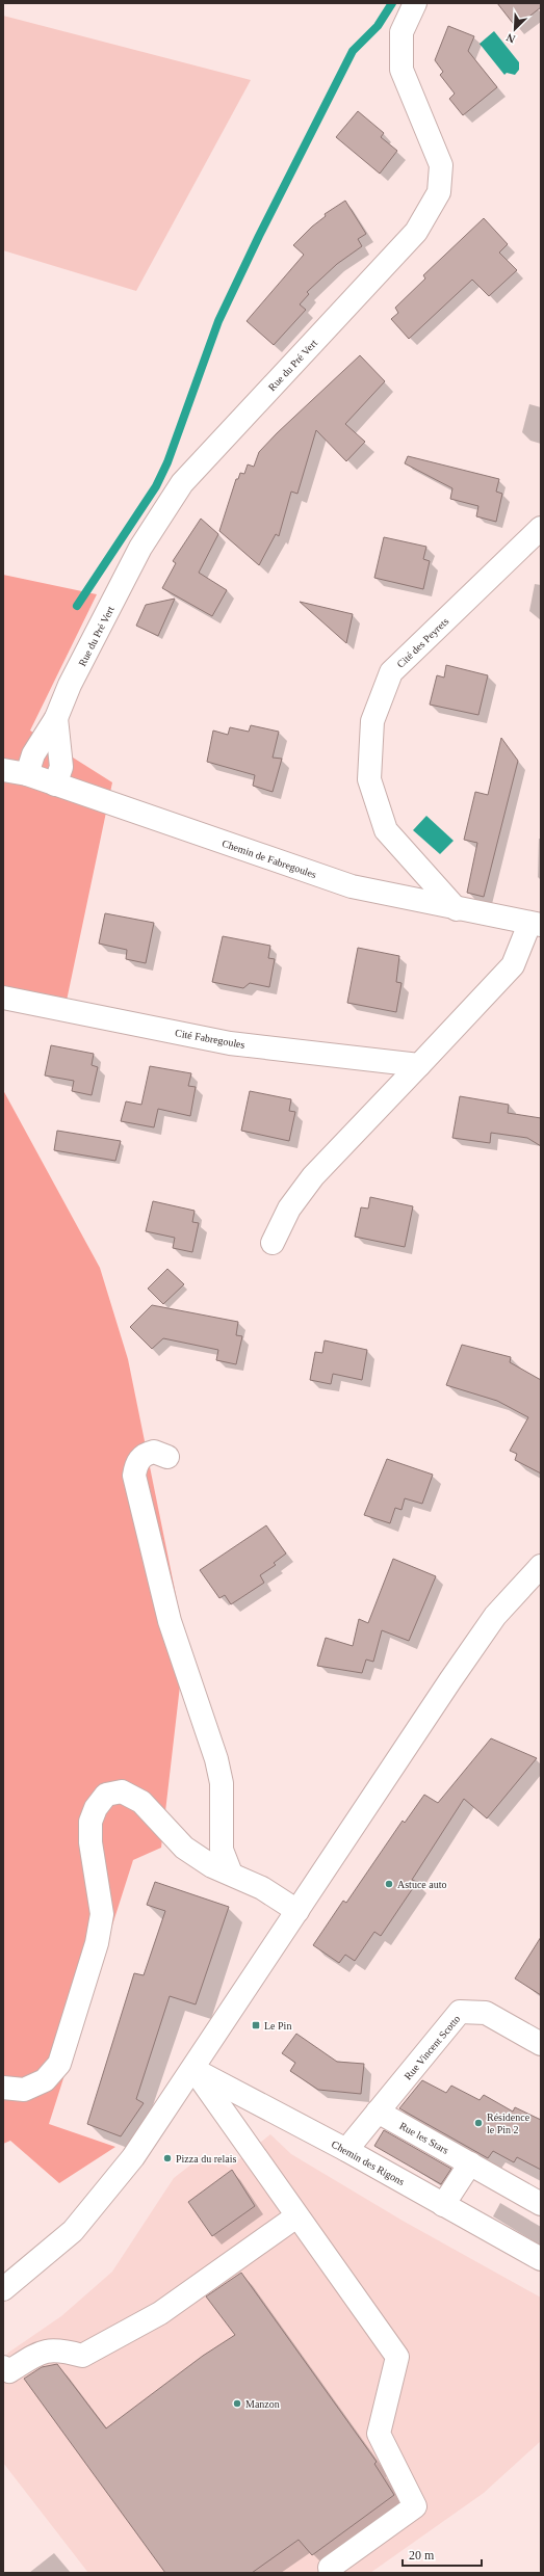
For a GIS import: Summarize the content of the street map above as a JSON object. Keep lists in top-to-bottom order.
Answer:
{
  "streets": {
    "street": [
      "Rue du Pré Vert",
      "Cité des Peyrets",
      "Chemin de Fabregoules",
      "Cité Fabregoules",
      "Rue Vincent Scotto",
      "Rue les Stars",
      "Chemin des Rigons"
    ]
  },
  "crossings": [
    ["Rue du Pré Vert", "Chemin de Fabregoules"],
    ["Cité des Peyrets", "Chemin de Fabregoules"],
    ["Rue Vincent Scotto", "Rue les Stars"],
    ["Rue Vincent Scotto", "Chemin des Rigons"]
  ],
  "places": {
    "other": [
      "Astuce auto",
      "Résidence le Pin 2",
      "Pizza du relais",
      "Manzon"
    ],
    "transit": ["Le Pin"]
  },
  "scale_bar": "20 m",
  "north": "bottom left"
}
